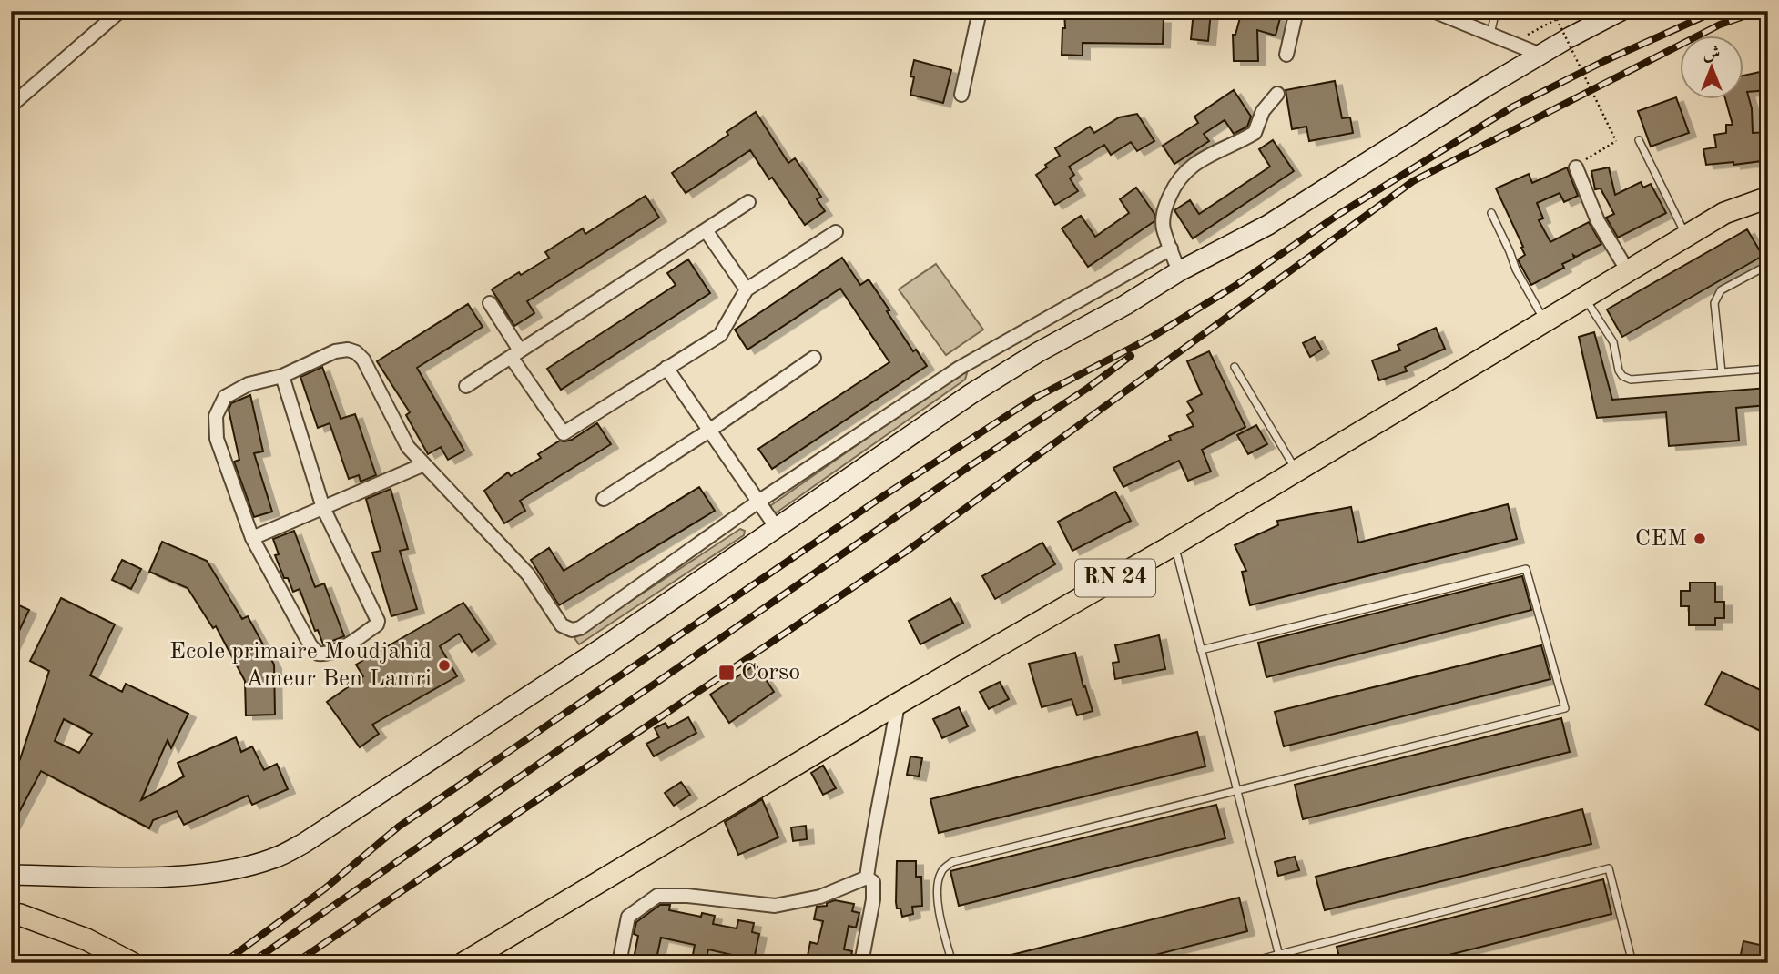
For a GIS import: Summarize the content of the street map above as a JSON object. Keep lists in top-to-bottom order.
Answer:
{
  "streets": {
    "main road": ["RN 24"]
  },
  "places": {
    "other": ["CEM", "Ecole primaire Moudjahid Ameur Ben Lamri"],
    "transit": ["Corso"]
  },
  "north": "top"
}
